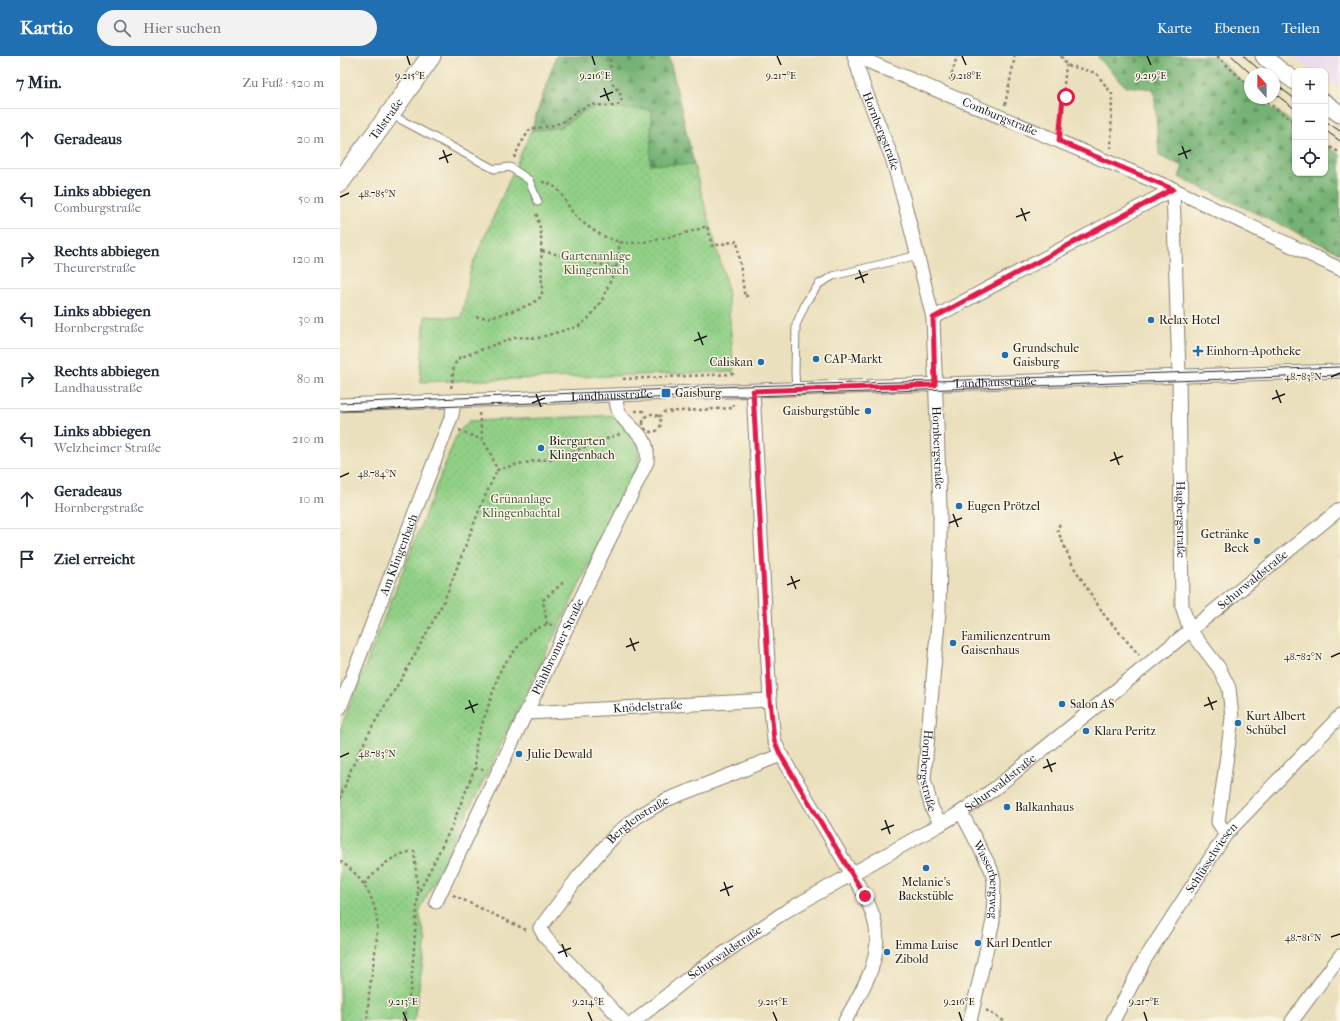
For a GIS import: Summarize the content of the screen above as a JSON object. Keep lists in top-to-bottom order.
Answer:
{
  "streets": {
    "main road": ["Talstraße"],
    "street": [
      "Comburgstraße",
      "Hornbergstraße",
      "Landhausstraße",
      "Hagbergstraße",
      "Am Klingenbach",
      "Schurwaldstraße",
      "Pfahlbronner Straße",
      "Knödelstraße",
      "Berglenstraße",
      "Schlüsselwiesen",
      "Wasserbergweg"
    ]
  },
  "crossings": [
    ["Comburgstraße", "Hornbergstraße"],
    ["Comburgstraße", "Hagbergstraße"],
    ["Hornbergstraße", "Landhausstraße"],
    ["Hornbergstraße", "Schurwaldstraße"],
    ["Landhausstraße", "Hagbergstraße"],
    ["Landhausstraße", "Am Klingenbach"],
    ["Landhausstraße", "Pfahlbronner Straße"],
    ["Hagbergstraße", "Schurwaldstraße"],
    ["Hagbergstraße", "Schlüsselwiesen"],
    ["Schurwaldstraße", "Wasserbergweg"],
    ["Pfahlbronner Straße", "Knödelstraße"]
  ],
  "parks": ["Gartenanlage Klingenbach", "Grünanlage Klingenbachtal"],
  "places": {
    "other": [
      "Relax Hotel",
      "Grundschule Gaisburg",
      "CAP-Markt",
      "Caliskan",
      "Gaisburgstüble",
      "Biergarten Klingenbach",
      "Eugen Prötzel",
      "Getränke Beck",
      "Familienzentrum Gaisenhaus",
      "Salon AS",
      "Kurt Albert Schübel",
      "Klara Peritz",
      "Julie Dewald",
      "Balkanhaus",
      "Melanie's Backstüble",
      "Karl Dentler",
      "Emma Luise Zibold"
    ],
    "health": ["Einhorn-Apotheke"],
    "transit": ["Gaisburg"]
  },
  "north": "top",
  "page": {
    "header": "Kartio",
    "search": "Hier suchen",
    "nav": ["Karte", "Ebenen", "Teilen"],
    "heading": ["7 Min.", "Zu Fuß · 520 m"],
    "map_buttons": ["+", "−"],
    "list": [
      ["Geradeaus", "20 m"],
      ["Links abbiegen", "Comburgstraße", "50 m"],
      ["Rechts abbiegen", "Theurerstraße", "120 m"],
      ["Links abbiegen", "Hornbergstraße", "30 m"],
      ["Rechts abbiegen", "Landhausstraße", "80 m"],
      ["Links abbiegen", "Welzheimer Straße", "210 m"],
      ["Geradeaus", "Hornbergstraße", "10 m"],
      "Ziel erreicht"
    ]
  },
  "coordinates": [
    "9.215°E",
    "9.216°E",
    "9.217°E",
    "9.218°E",
    "9.219°E",
    "48.785°N",
    "48.783°N",
    "48.784°N",
    "48.782°N",
    "48.781°N",
    "9.213°E",
    "9.214°E"
  ]
}
